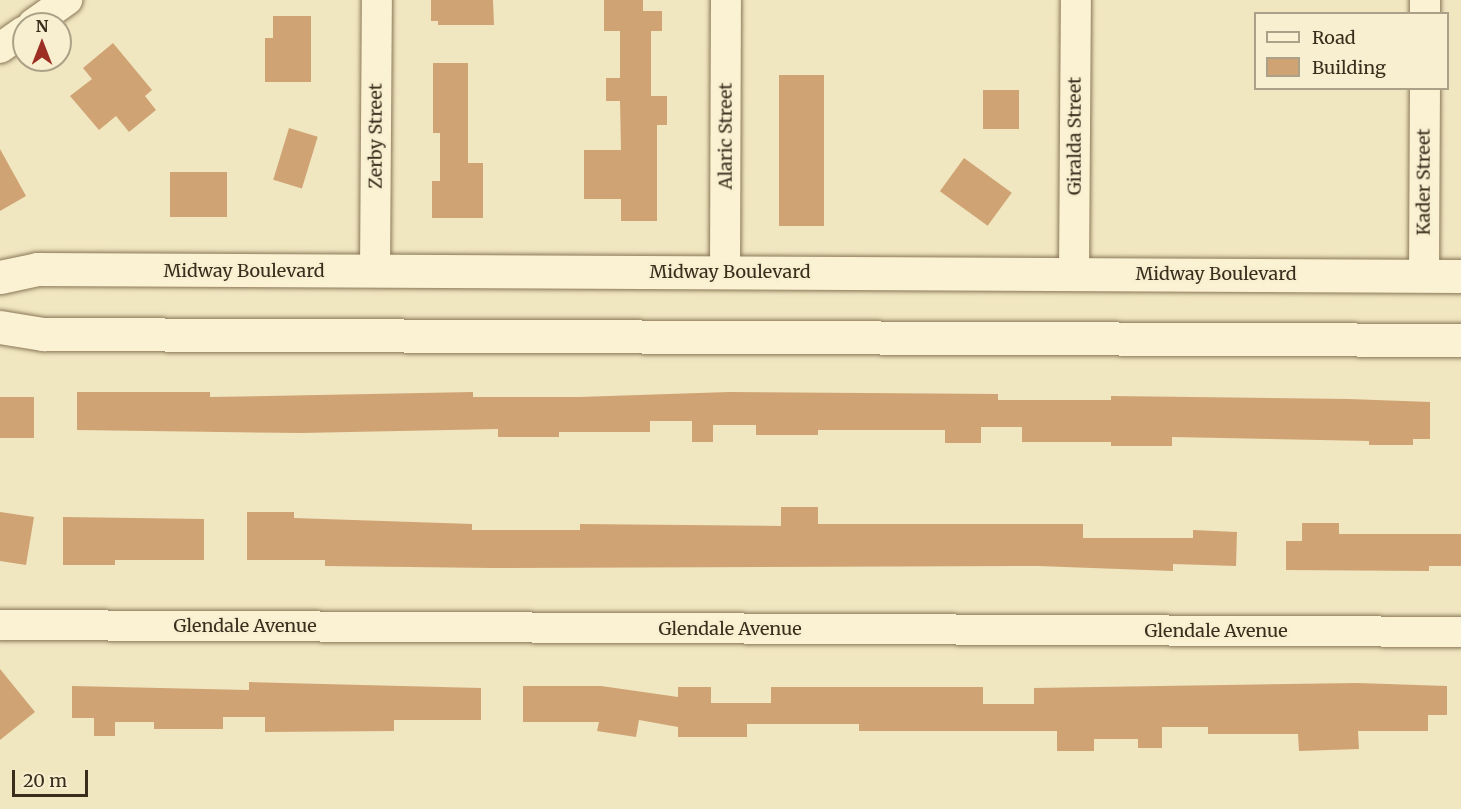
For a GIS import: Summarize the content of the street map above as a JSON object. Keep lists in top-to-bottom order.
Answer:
{
  "streets": {
    "street": [
      "Zerby Street",
      "Alaric Street",
      "Giralda Street",
      "Kader Street",
      "Midway Boulevard",
      "Glendale Avenue"
    ]
  },
  "crossings": [
    ["Zerby Street", "Midway Boulevard"],
    ["Alaric Street", "Midway Boulevard"],
    ["Giralda Street", "Midway Boulevard"],
    ["Kader Street", "Midway Boulevard"]
  ],
  "legend": ["Road", "Building"],
  "scale_bar": "20 m",
  "north": "top"
}
